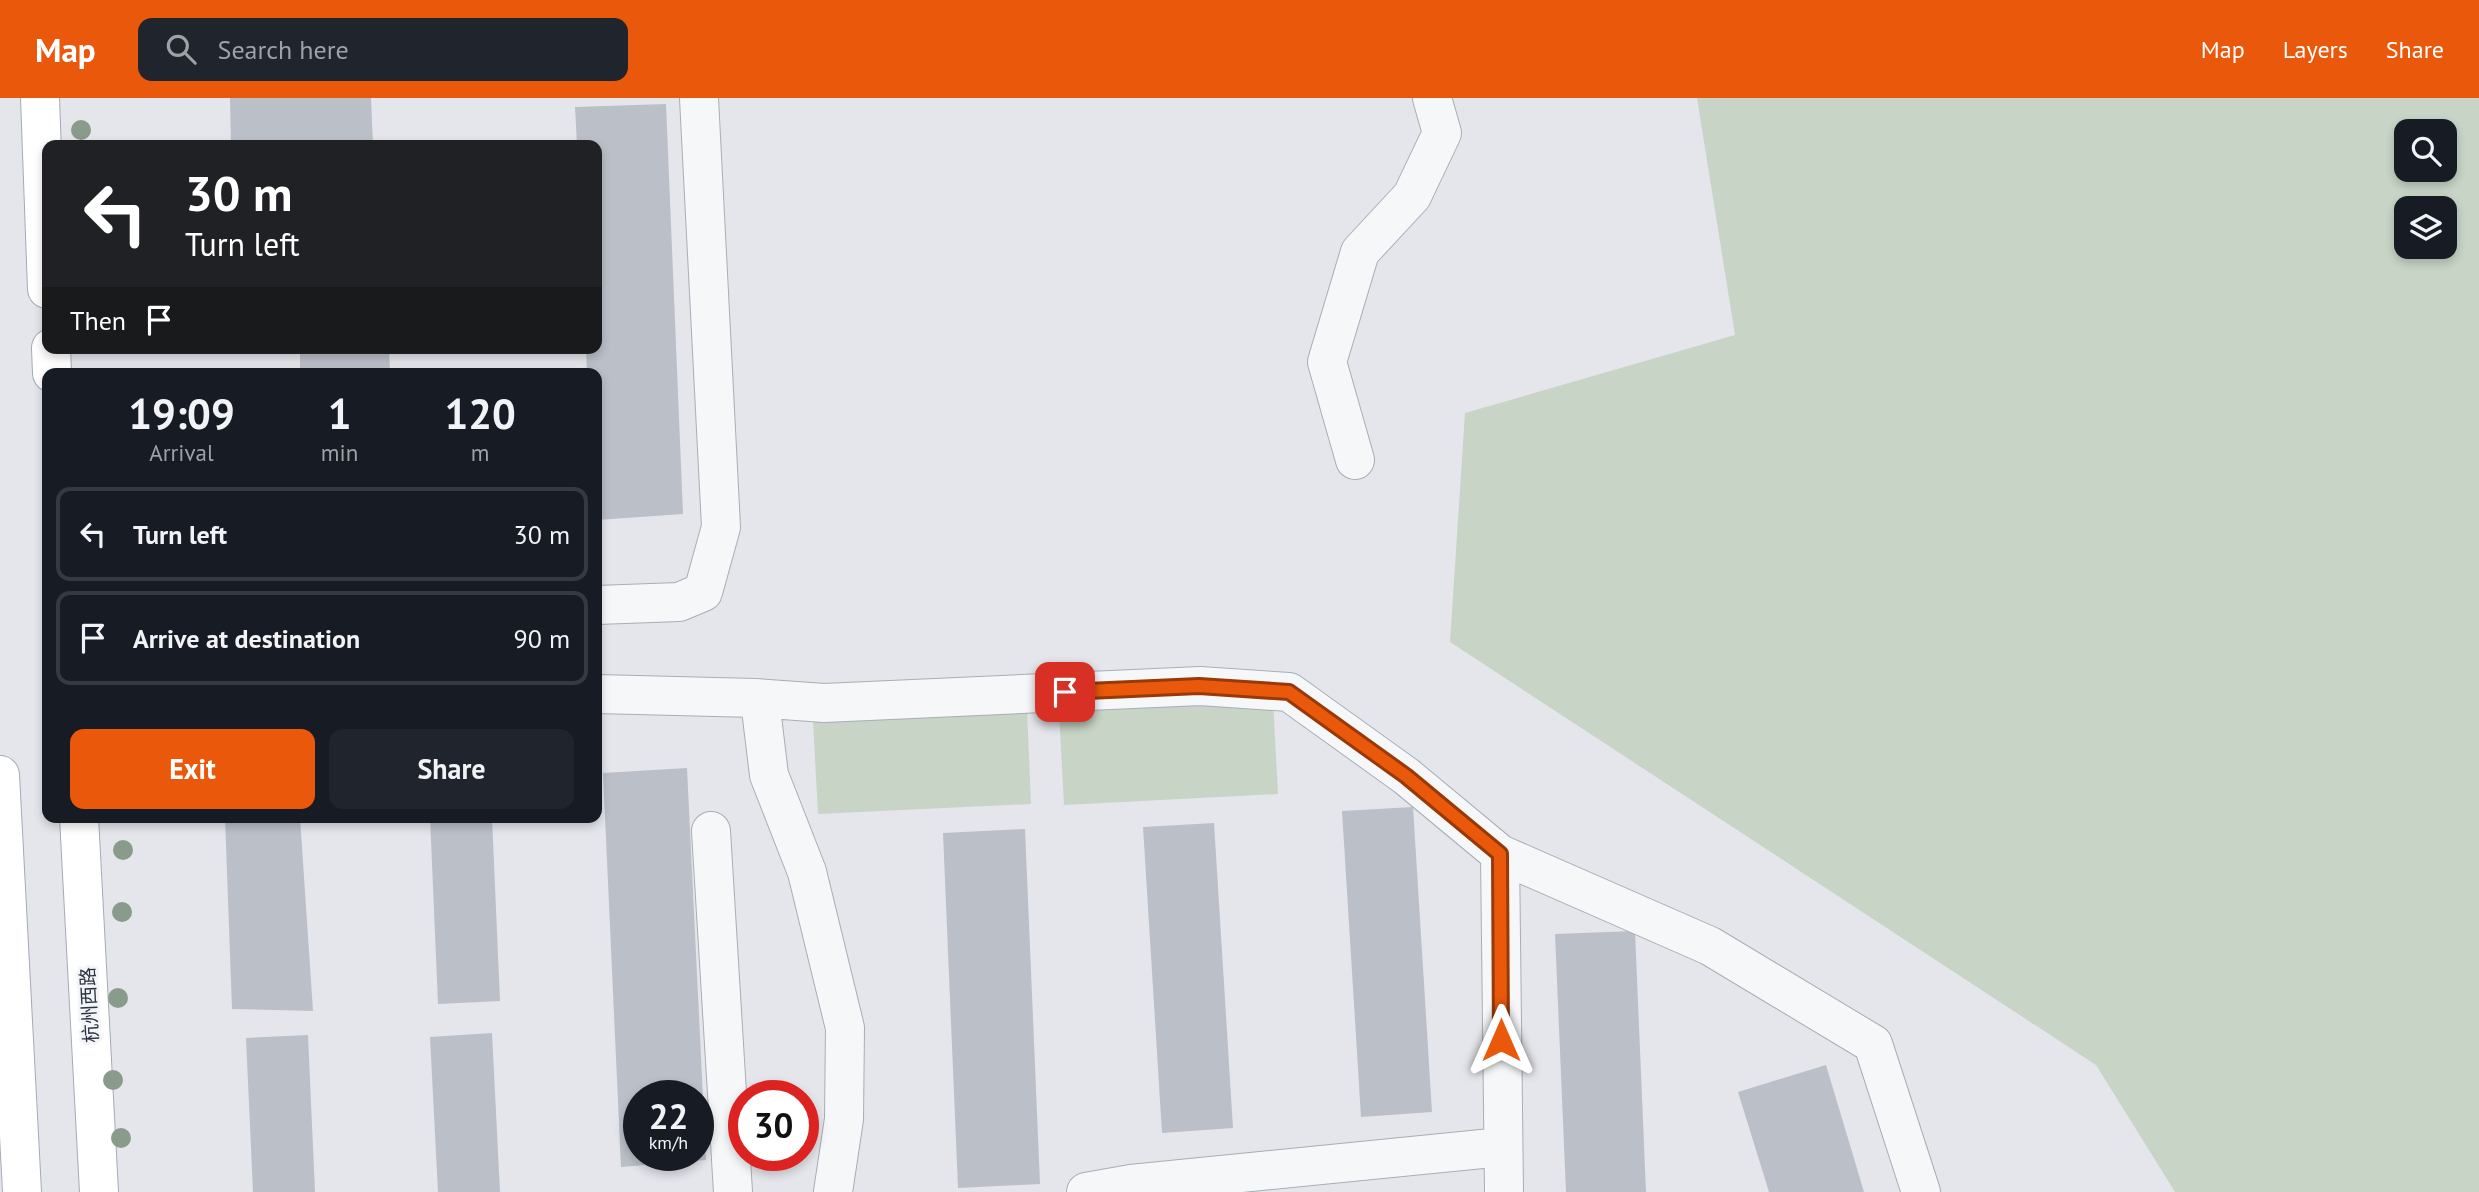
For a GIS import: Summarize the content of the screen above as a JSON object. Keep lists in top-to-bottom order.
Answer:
{
  "streets": {
    "main road": ["杭州西路"]
  },
  "page": {
    "header": "Map",
    "search": "Search here",
    "nav": ["Map", "Layers", "Share"],
    "turn": ["30 m", "Turn left"],
    "then": "Then",
    "eta": [
      "19:09",
      "Arrival",
      "1",
      "min",
      "120",
      "m"
    ],
    "list": [
      {
        "name": "Turn left",
        "value": "30 m"
      },
      {
        "name": "Arrive at destination",
        "value": "90 m"
      }
    ],
    "buttons": ["Exit", "Share"],
    "speed": "22 km/h",
    "limit": "30"
  }
}
